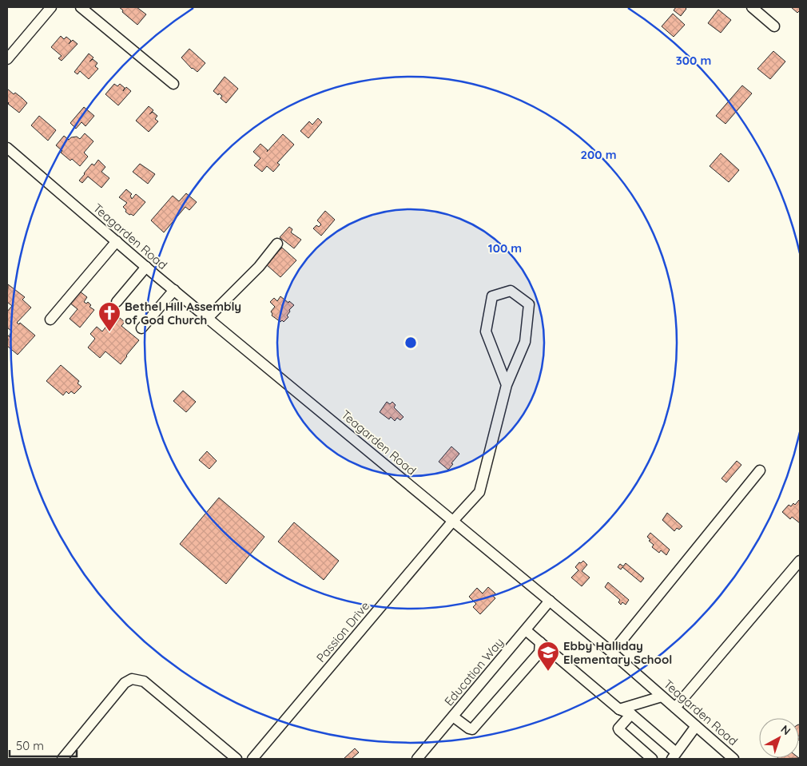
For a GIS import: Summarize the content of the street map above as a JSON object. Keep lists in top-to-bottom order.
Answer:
{
  "streets": {
    "street": ["Teagarden Road", "Passion Drive", "Education Way"]
  },
  "crossings": [
    ["Teagarden Road", "Passion Drive"],
    ["Teagarden Road", "Education Way"]
  ],
  "places": {
    "church": ["Bethel Hill Assembly of God Church"],
    "school or university": ["Ebby Halliday Elementary School"]
  },
  "scale_bar": "50 m",
  "north": "top right",
  "rings": ["300 m", "200 m", "100 m"]
}
